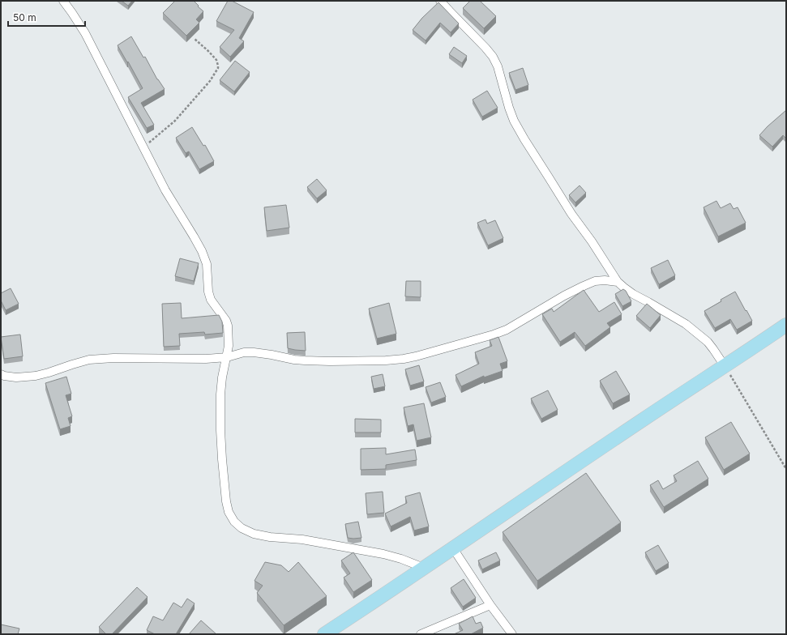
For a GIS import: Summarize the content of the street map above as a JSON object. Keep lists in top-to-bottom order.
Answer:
{
  "scale_bar": "50 m"
}
